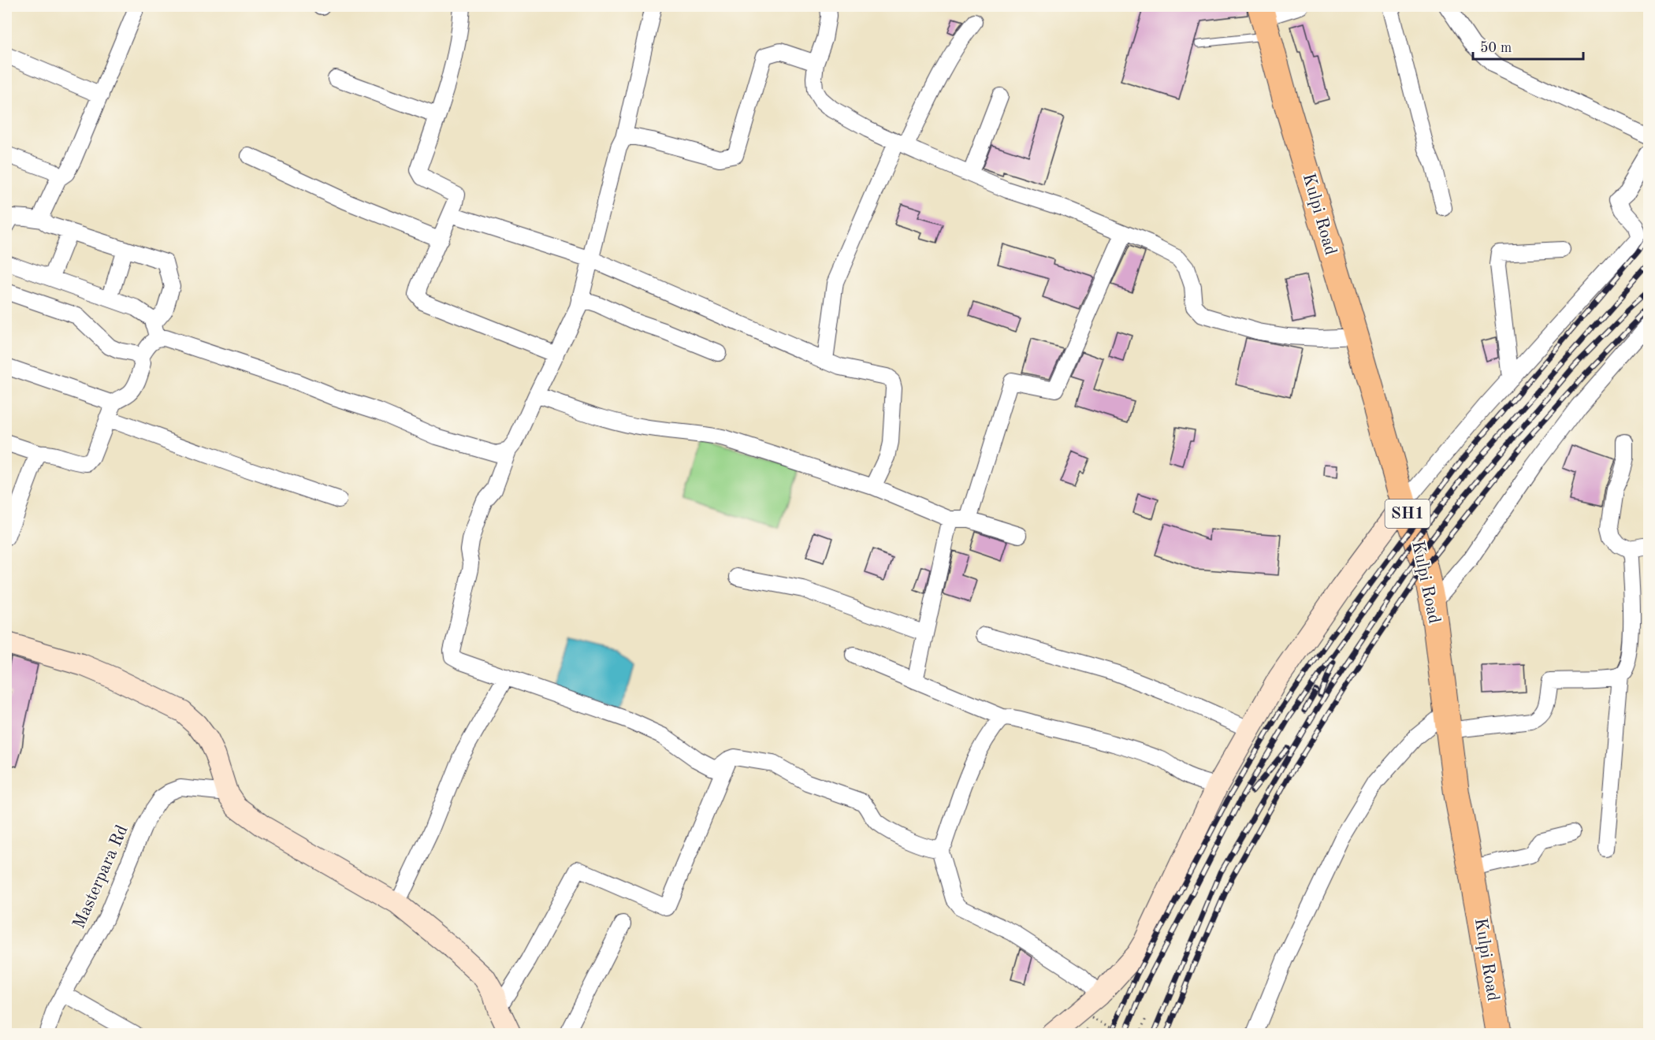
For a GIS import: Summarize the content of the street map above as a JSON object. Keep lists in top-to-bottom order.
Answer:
{
  "streets": {
    "main road": ["Kulpi Road", "SH1"],
    "street": ["Masterpara Rd"]
  },
  "scale_bar": "50 m"
}
